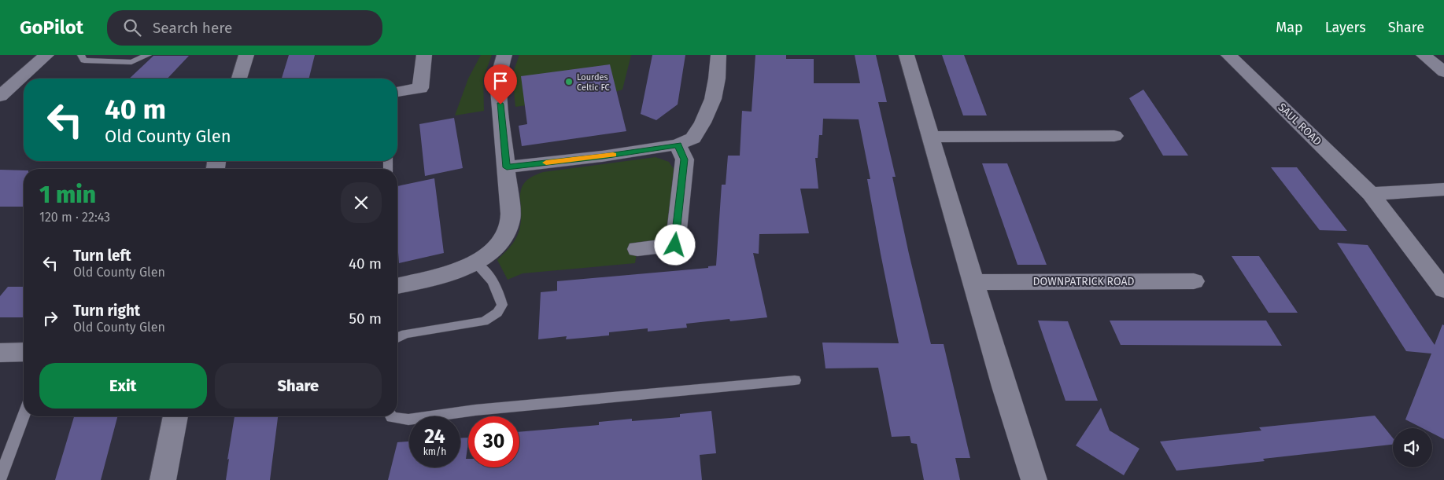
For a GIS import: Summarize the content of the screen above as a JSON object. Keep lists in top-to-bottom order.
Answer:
{
  "streets": {
    "street": ["SAUL ROAD", "DOWNPATRICK ROAD"]
  },
  "places": ["Lourdes Celtic FC"],
  "page": {
    "header": "GoPilot",
    "search": "Search here",
    "nav": ["Map", "Layers", "Share"],
    "turn": ["40 m", "Old County Glen"],
    "heading": ["1 min", "120 m · 22:43"],
    "list": [
      {
        "name": "Turn left",
        "note": "Old County Glen",
        "value": "40 m"
      },
      {
        "name": "Turn right",
        "note": "Old County Glen",
        "value": "50 m"
      }
    ],
    "buttons": ["Exit", "Share"],
    "speed": "24 km/h",
    "limit": "30"
  }
}
